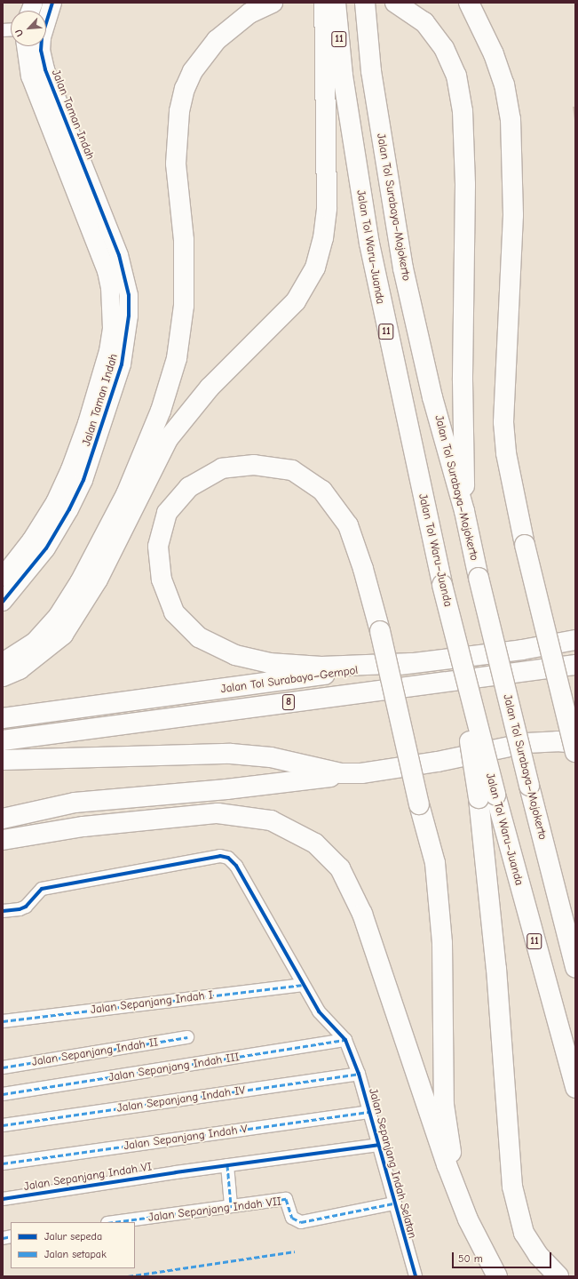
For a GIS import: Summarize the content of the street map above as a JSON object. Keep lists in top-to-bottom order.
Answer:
{
  "streets": {
    "highway": [
      "11",
      "Jalan Tol Surabaya–Mojokerto",
      "Jalan Tol Waru–Juanda",
      "Jalan Tol Surabaya–Gempol",
      "8"
    ],
    "street": [
      "Jalan Taman Indah",
      "Jalan Sepanjang Indah I",
      "Jalan Sepanjang Indah II",
      "Jalan Sepanjang Indah III",
      "Jalan Sepanjang Indah IV",
      "Jalan Sepanjang Indah V",
      "Jalan Sepanjang Indah Selatan",
      "Jalan Sepanjang Indah VI",
      "Jalan Sepanjang Indah VII"
    ]
  },
  "crossings": [
    ["Jalan Sepanjang Indah I", "Jalan Sepanjang Indah Selatan"],
    ["Jalan Sepanjang Indah III", "Jalan Sepanjang Indah Selatan"],
    ["Jalan Sepanjang Indah IV", "Jalan Sepanjang Indah Selatan"],
    ["Jalan Sepanjang Indah V", "Jalan Sepanjang Indah Selatan"],
    ["Jalan Sepanjang Indah Selatan", "Jalan Sepanjang Indah VI"],
    ["Jalan Sepanjang Indah Selatan", "Jalan Sepanjang Indah VII"]
  ],
  "legend": ["Jalur sepeda", "Jalan setapak"],
  "scale_bar": "50 m",
  "north": "bottom left"
}
